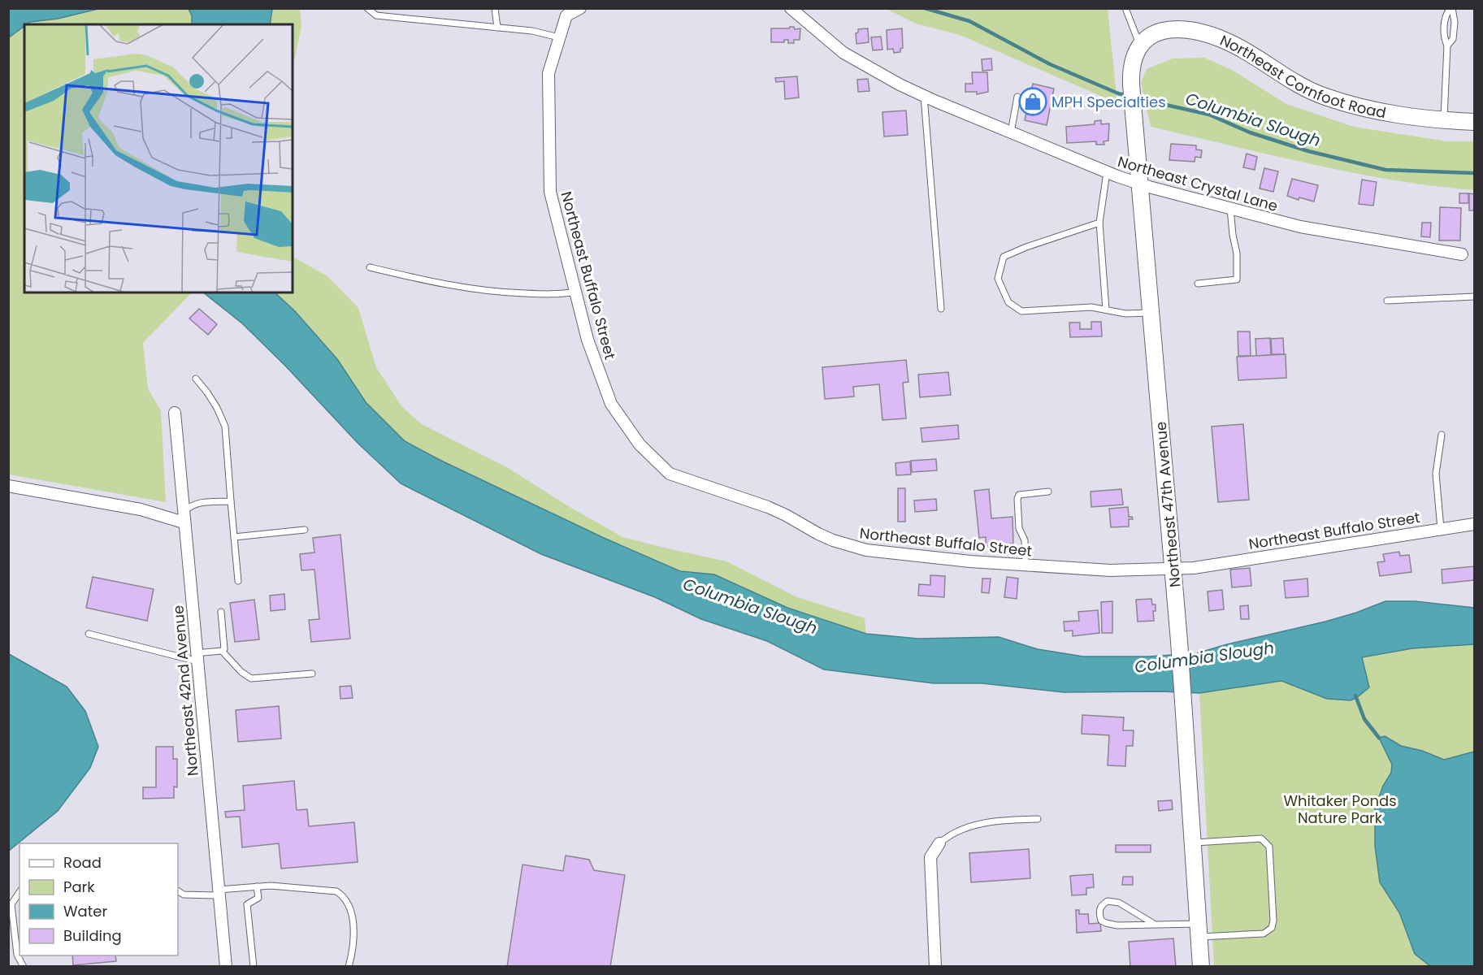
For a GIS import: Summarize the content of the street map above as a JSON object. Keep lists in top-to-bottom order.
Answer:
{
  "streets": {
    "street": [
      "Northeast Cornfoot Road",
      "Northeast Crystal Lane",
      "Northeast Buffalo Street",
      "Northeast 47th Avenue",
      "Northeast 42nd Avenue"
    ]
  },
  "crossings": [
    ["Northeast Cornfoot Road", "Northeast 47th Avenue"],
    ["Northeast Crystal Lane", "Northeast 47th Avenue"],
    ["Northeast Buffalo Street", "Northeast 47th Avenue"]
  ],
  "water": ["Columbia Slough"],
  "parks": ["Whitaker Ponds Nature Park"],
  "places": {
    "shop": ["MPH Specialties"]
  },
  "legend": [
    "Road",
    "Park",
    "Water",
    "Building"
  ]
}
